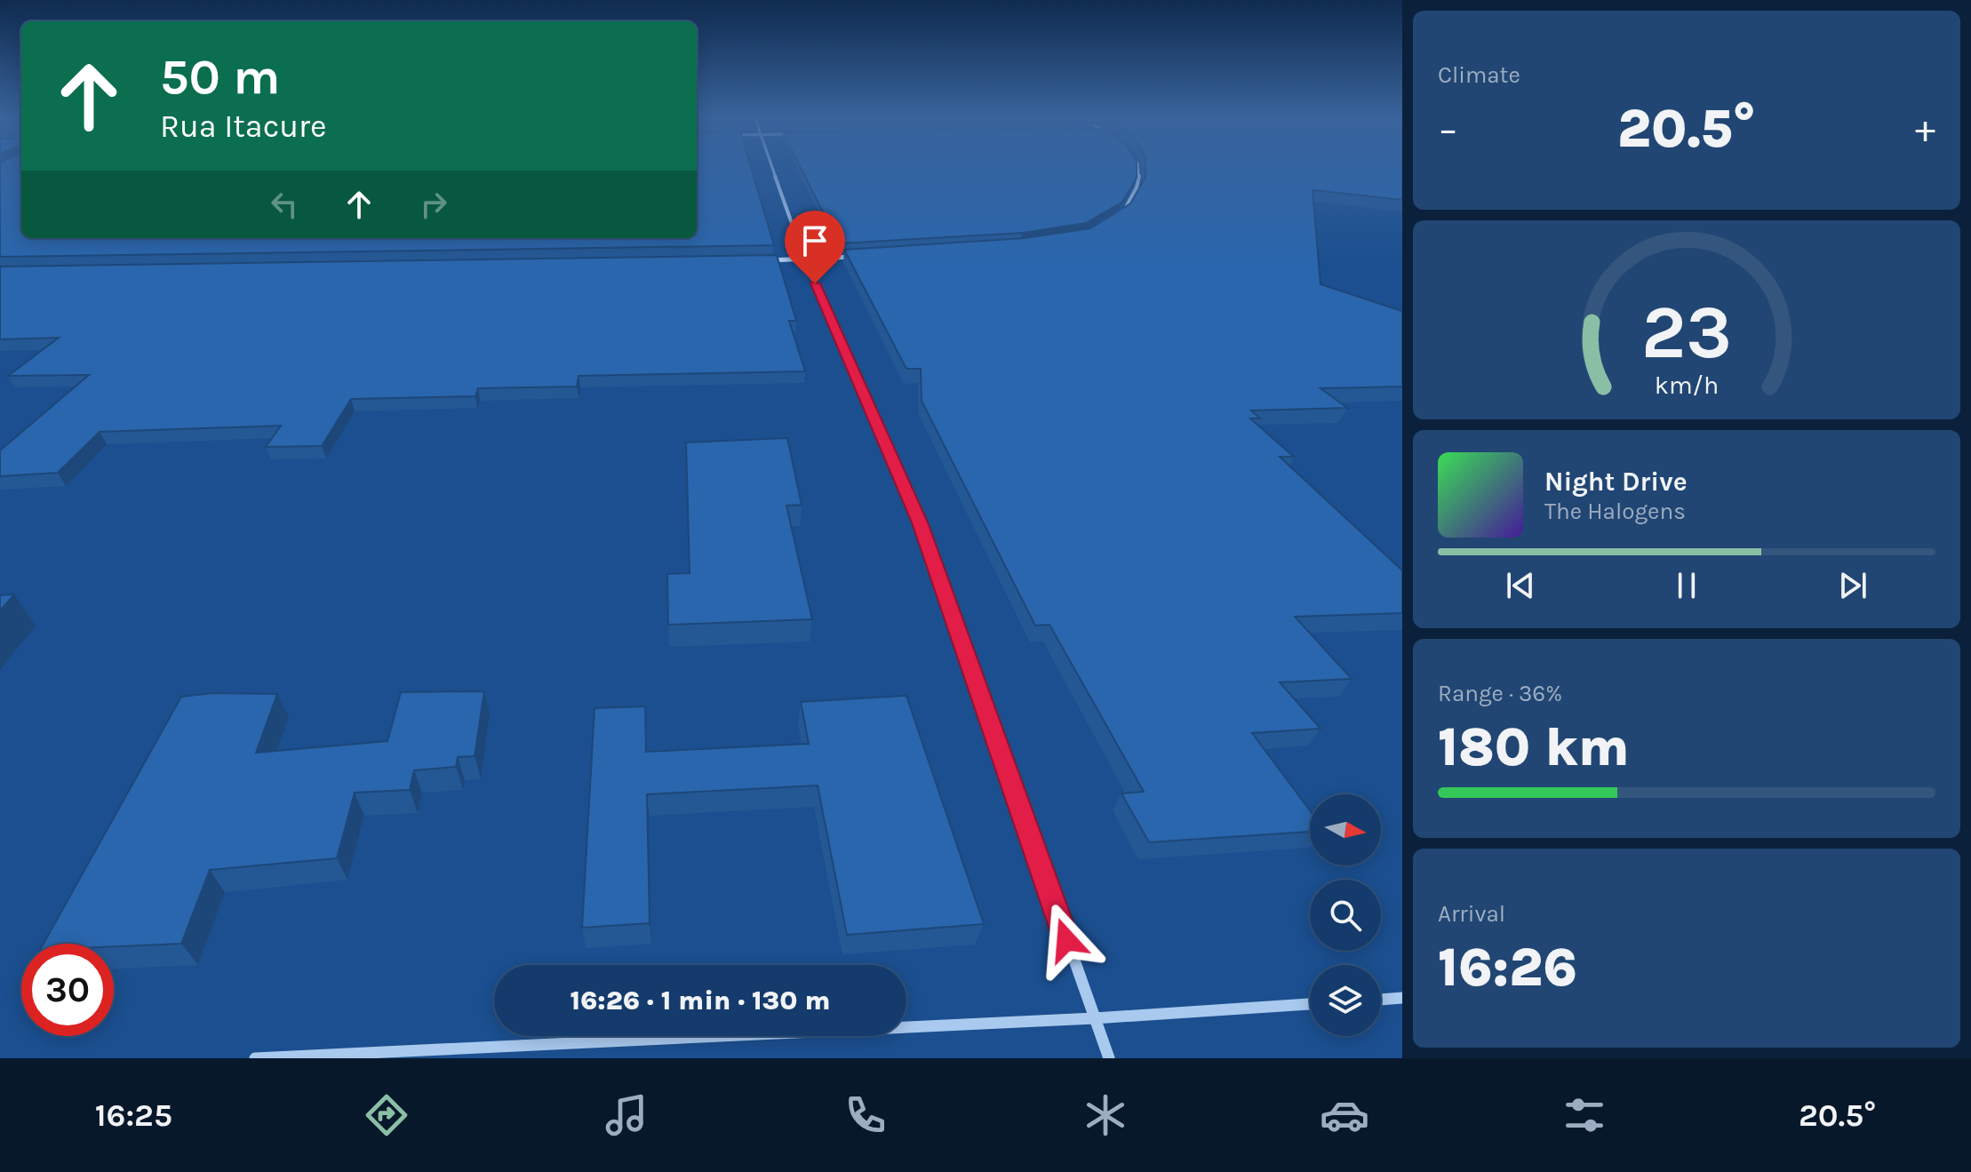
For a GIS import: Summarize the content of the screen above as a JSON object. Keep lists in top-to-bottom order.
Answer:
{
  "north": "right",
  "page": {
    "tile": [
      "Climate",
      ["Range · 36%", "180 km"],
      ["Arrival", "16:26"]
    ],
    "turn": ["50 m", "Rua Itacure"],
    "heat": ["−", "20.5°", "+"],
    "song": ["Night Drive", "The Halogens"],
    "limit": "30",
    "trip": "16:26 · 1 min · 130 m",
    "tabs": ["16:25", "20.5°"],
    "gauge": ["23", "km/h"]
  }
}
